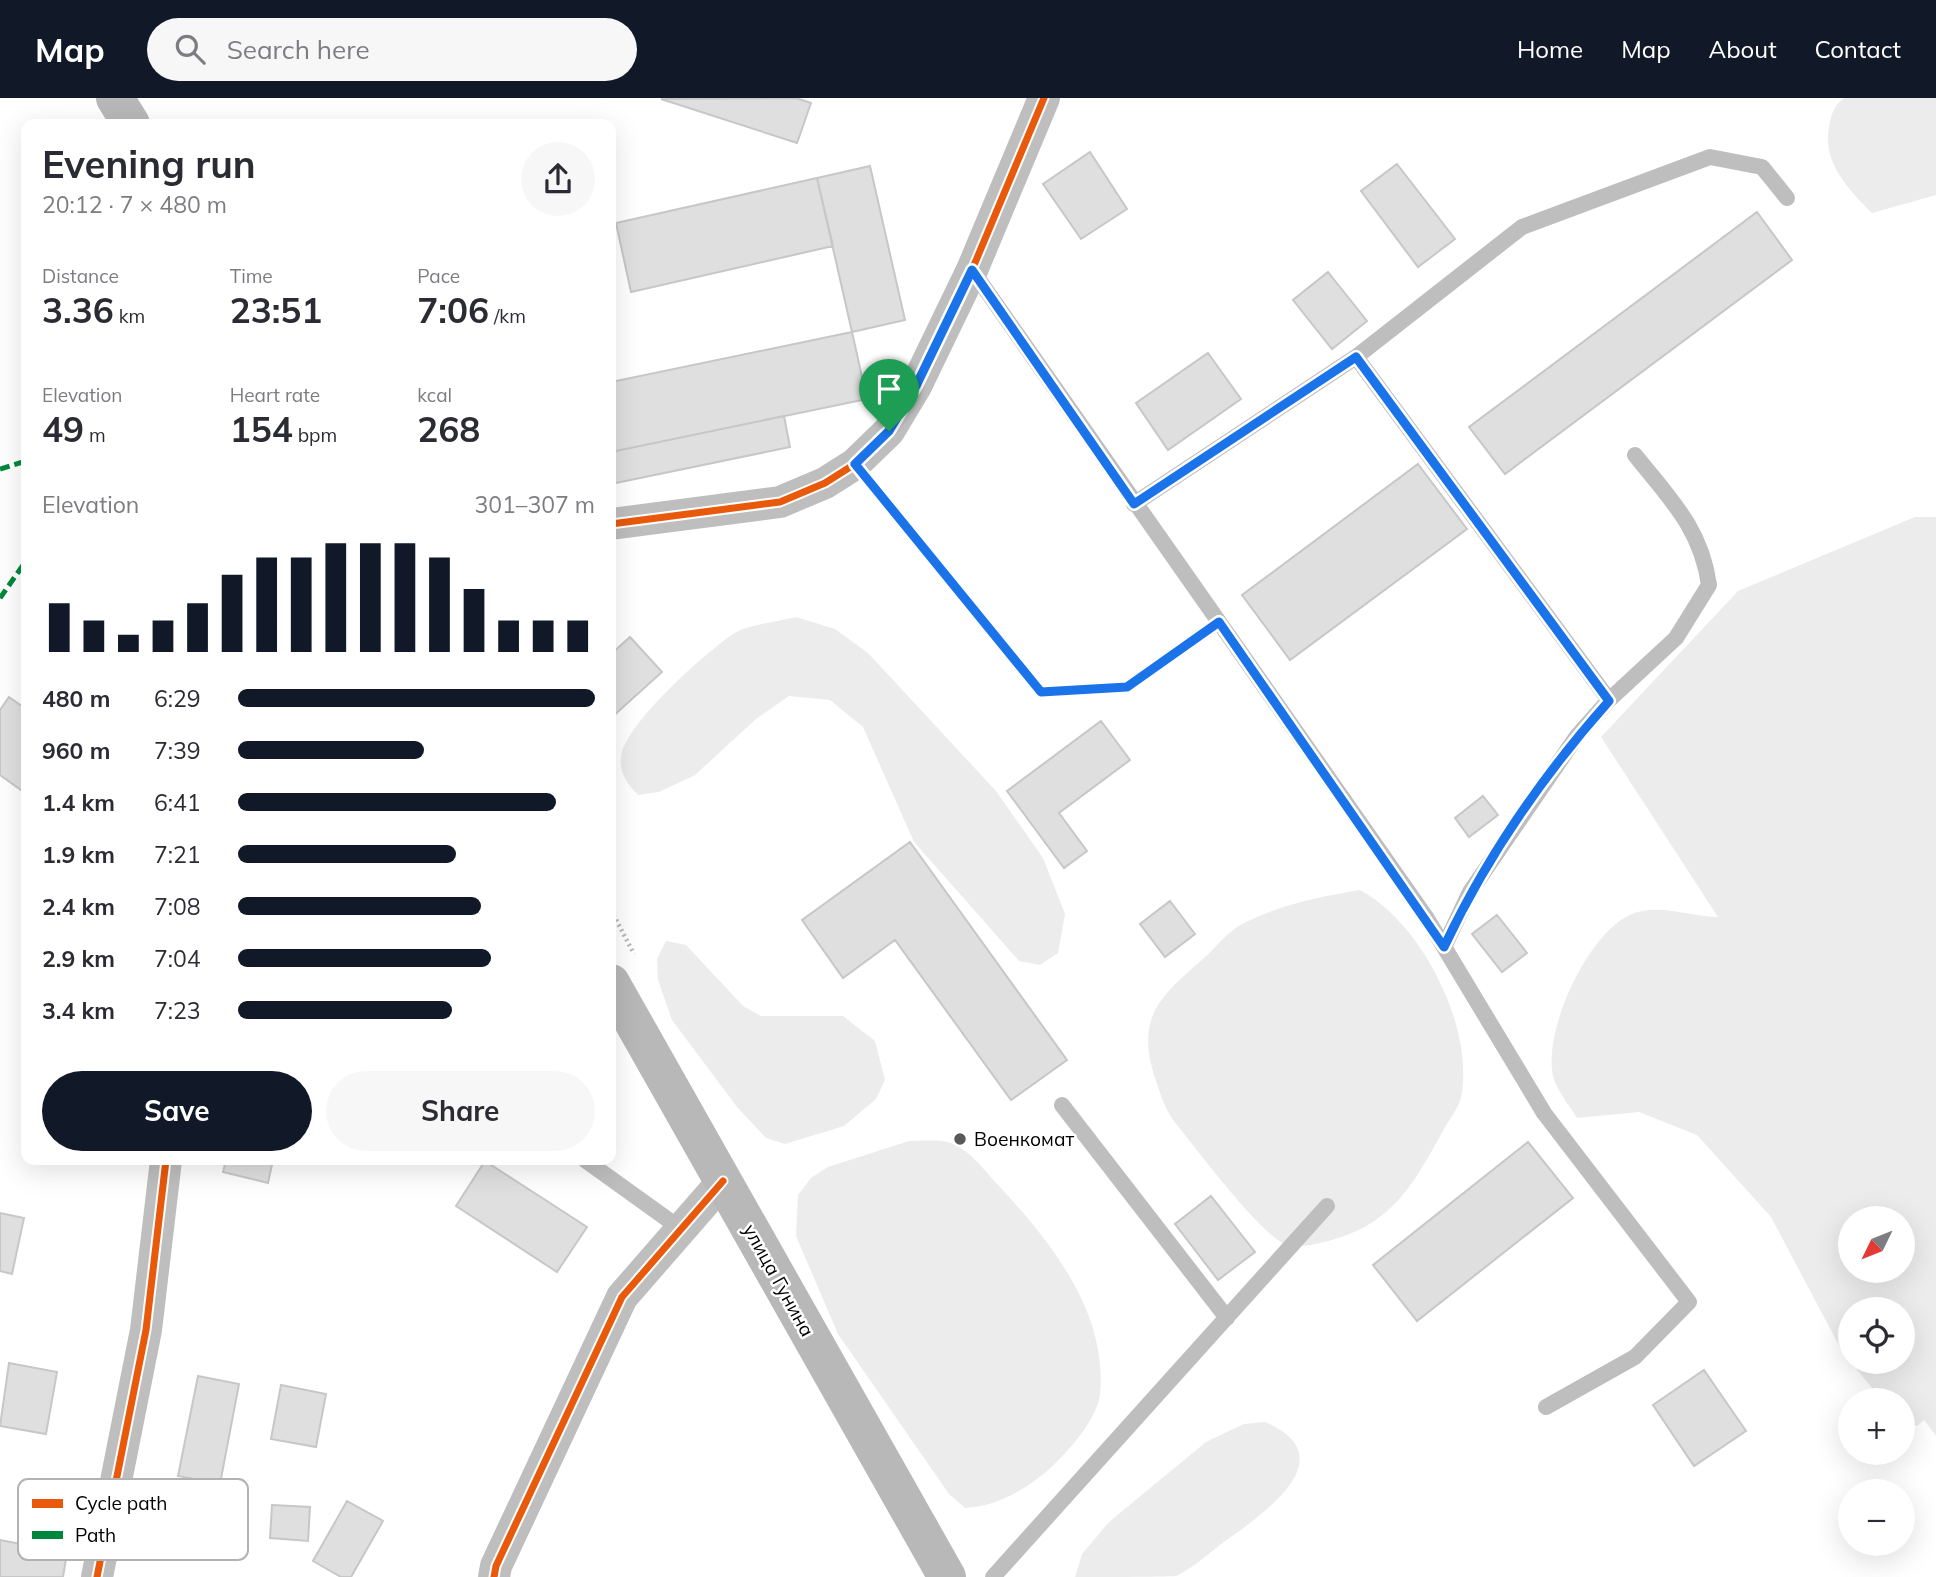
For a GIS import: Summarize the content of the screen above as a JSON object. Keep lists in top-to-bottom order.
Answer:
{
  "streets": {
    "main road": ["улица Гунина"]
  },
  "places": ["Военкомат"],
  "legend": ["Cycle path", "Path"],
  "north": "bottom left",
  "page": {
    "header": "Map",
    "search": "Search here",
    "nav": [
      "Home",
      "Map",
      "About",
      "Contact"
    ],
    "heading": ["Evening run", "20:12 · 7 × 480 m"],
    "stats": [
      ["Distance", "3.36 km"],
      ["Time", "23:51"],
      ["Pace", "7:06 /km"],
      ["Elevation", "49 m"],
      ["Heart rate", "154 bpm"],
      ["kcal", "268"]
    ],
    "chart": ["Elevation", "301–307 m"],
    "list": [
      {
        "name": "480 m",
        "note": "6:29"
      },
      {
        "name": "960 m",
        "note": "7:39"
      },
      {
        "name": "1.4 km",
        "note": "6:41"
      },
      {
        "name": "1.9 km",
        "note": "7:21"
      },
      {
        "name": "2.4 km",
        "note": "7:08"
      },
      {
        "name": "2.9 km",
        "note": "7:04"
      },
      {
        "name": "3.4 km",
        "note": "7:23"
      }
    ],
    "buttons": ["Save", "Share"],
    "map_buttons": ["+", "−"]
  }
}
